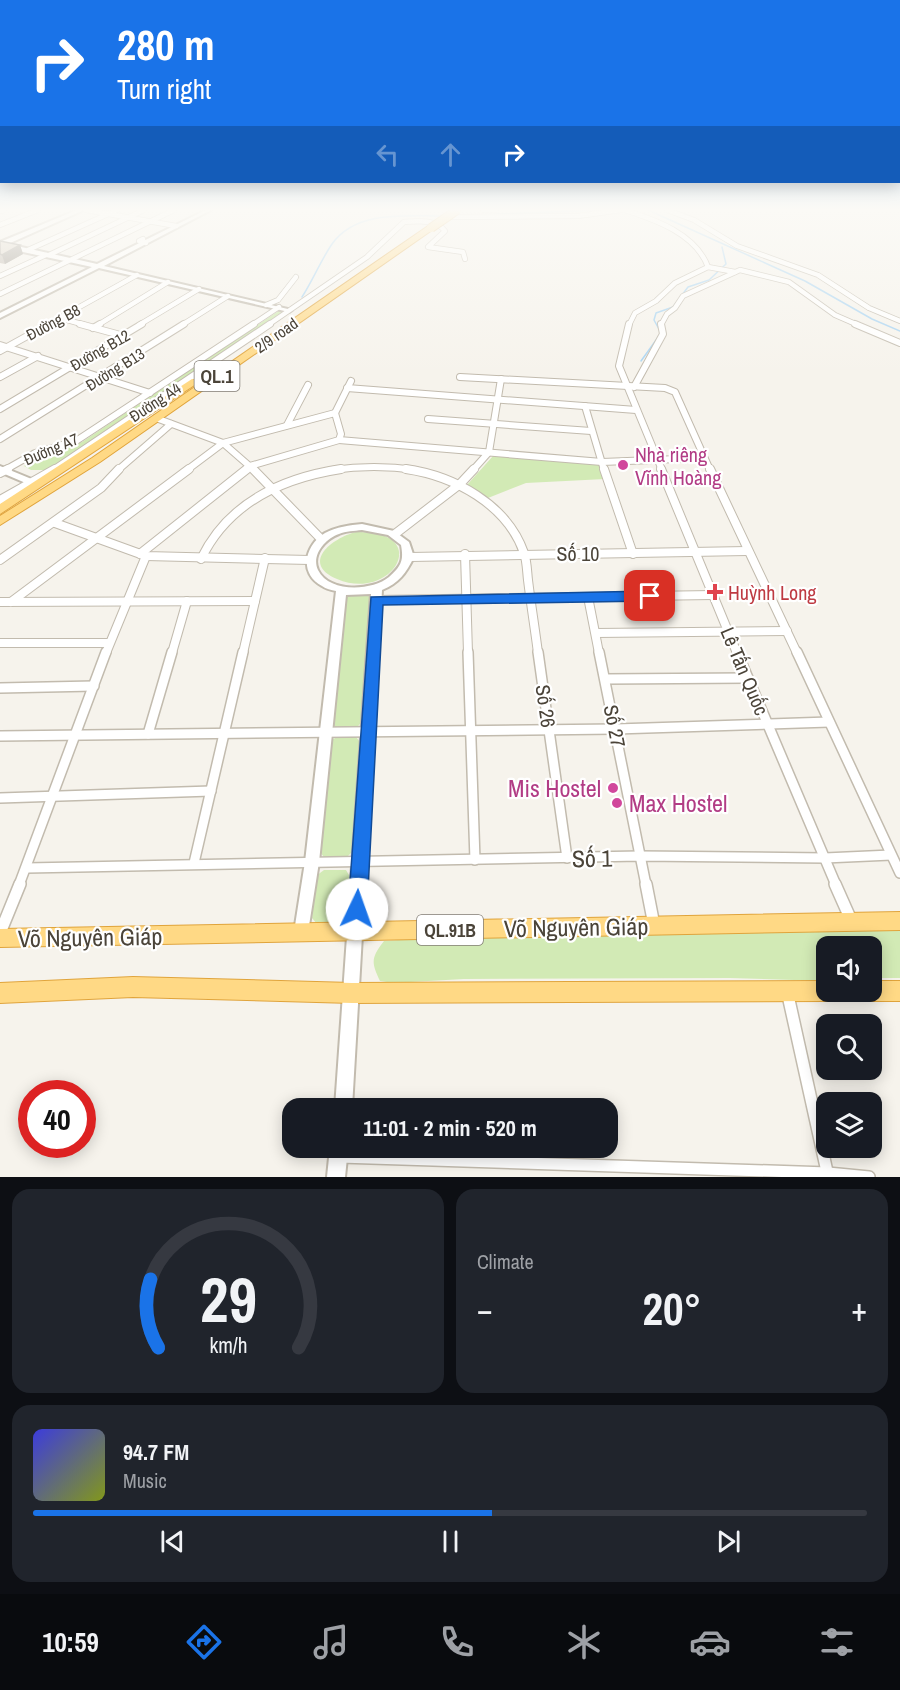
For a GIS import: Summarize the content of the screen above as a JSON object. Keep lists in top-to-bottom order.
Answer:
{
  "streets": {
    "highway": [
      "2/9 road",
      "QL.1",
      "Võ Nguyên Giáp",
      "QL.91B"
    ],
    "street": [
      "Đường B8",
      "Đường B12",
      "Đường B13",
      "Đường A4",
      "Đường A7",
      "Số 10",
      "Lê Tấn Quốc",
      "Số 26",
      "Số 27",
      "Số 1"
    ]
  },
  "crossings": [
    ["Số 10", "Lê Tấn Quốc"],
    ["Số 10", "Số 26"],
    ["Lê Tấn Quốc", "Số 1"],
    ["Lê Tấn Quốc", "Võ Nguyên Giáp"],
    ["Số 26", "Số 1"],
    ["Số 27", "Số 1"],
    ["Số 27", "Võ Nguyên Giáp"]
  ],
  "places": {
    "other": ["Nhà riêng Vĩnh Hoàng", "Mis Hostel", "Max Hostel"],
    "health": ["Huỳnh Long"]
  },
  "page": {
    "turn": ["280 m", "Turn right"],
    "limit": "40",
    "trip": "11:01 · 2 min · 520 m",
    "tile": "Climate",
    "heat": ["−", "20°", "+"],
    "song": ["94.7 FM", "Music"],
    "tabs": "10:59",
    "gauge": ["29", "km/h"]
  }
}
